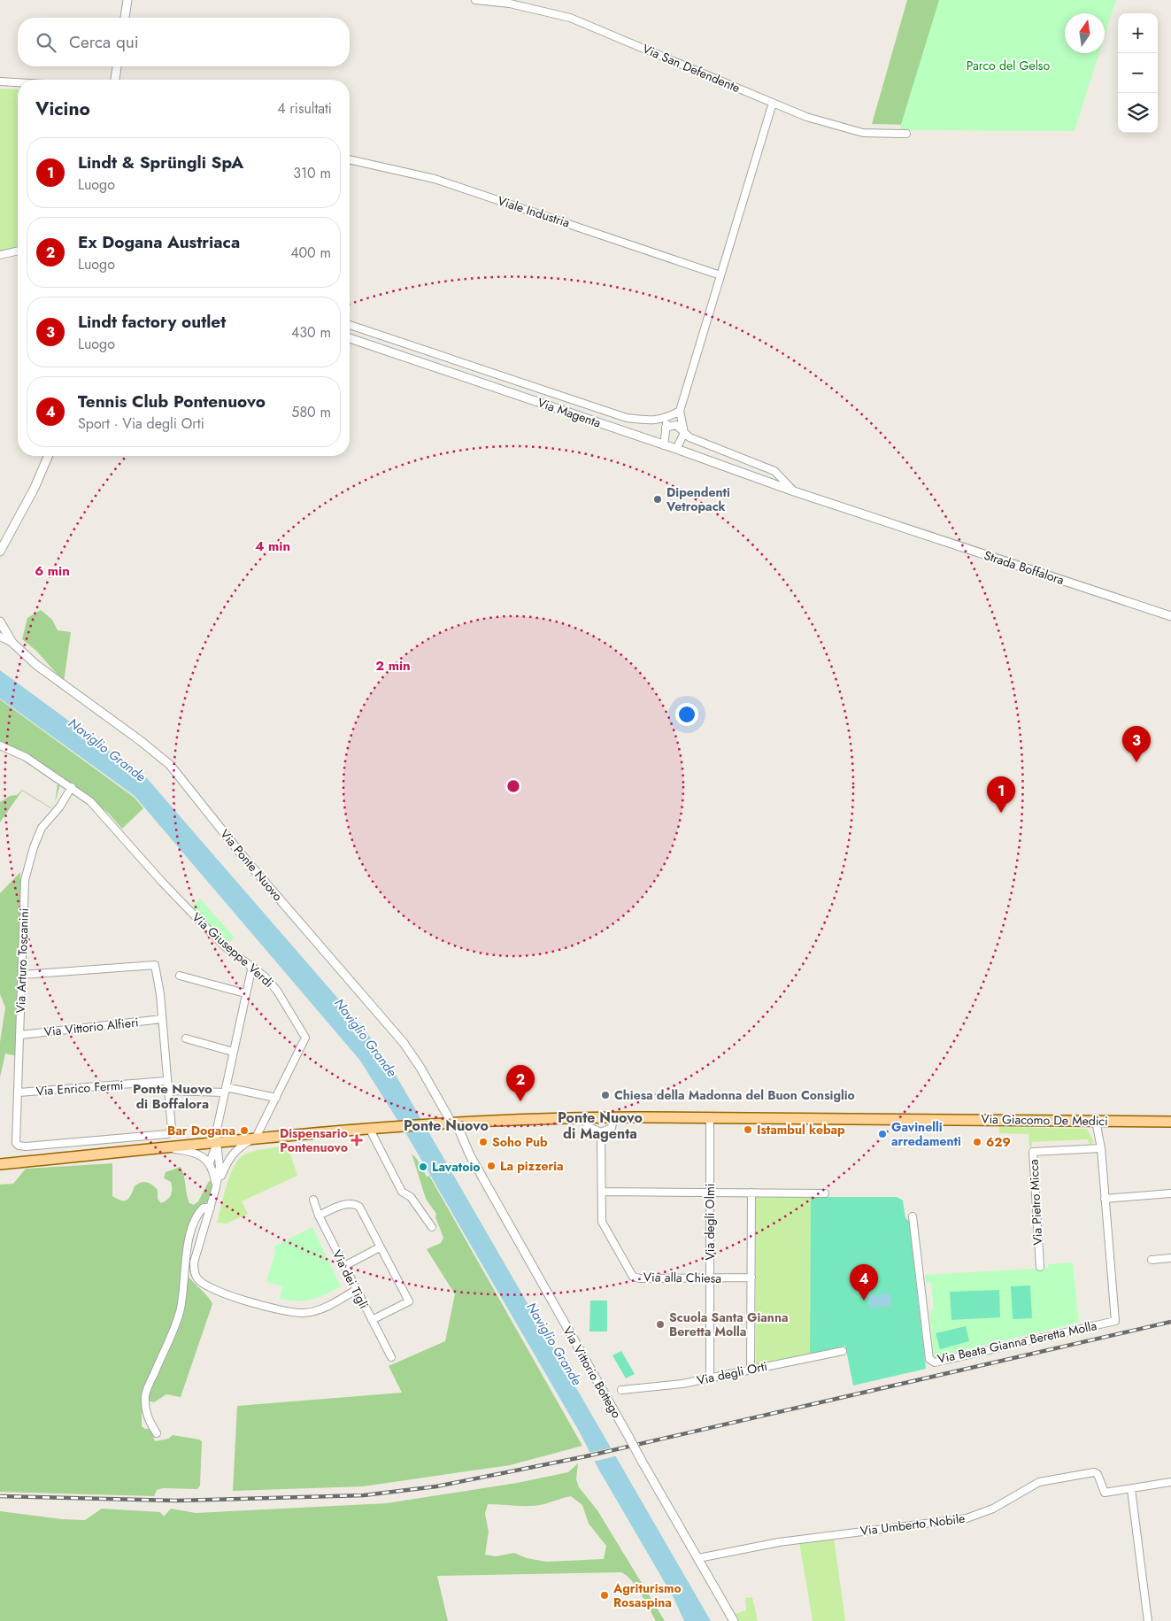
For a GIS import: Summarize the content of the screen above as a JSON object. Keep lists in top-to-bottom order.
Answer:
{
  "streets": {
    "main road": ["Via Giacomo De Medici"],
    "street": [
      "Via San Defendente",
      "Viale Industria",
      "Via Magenta",
      "Strada Boffalora",
      "Via Ponte Nuovo",
      "Via Giuseppe Verdi",
      "Via Arturo Toscanini",
      "Via Vittorio Alfieri",
      "Via Enrico Fermi",
      "Via Pietro Micca",
      "Via degli Olmi",
      "Via alla Chiesa",
      "Via dei Tigli",
      "Via Beata Gianna Beretta Molla",
      "Via Vittorio Bottego",
      "Via degli Orti",
      "Via Umberto Nobile"
    ]
  },
  "crossings": [
    ["Via Magenta", "Strada Boffalora"],
    ["Via Ponte Nuovo", "Via Giacomo De Medici"],
    ["Via Ponte Nuovo", "Via Vittorio Bottego"],
    ["Via Giuseppe Verdi", "Via Arturo Toscanini"],
    ["Via Giuseppe Verdi", "Via Giacomo De Medici"],
    ["Via Arturo Toscanini", "Via Vittorio Alfieri"],
    ["Via Arturo Toscanini", "Via Enrico Fermi"],
    ["Via Giacomo De Medici", "Via degli Olmi"],
    ["Via Giacomo De Medici", "Via Vittorio Bottego"],
    ["Via degli Olmi", "Via alla Chiesa"],
    ["Via degli Olmi", "Via degli Orti"],
    ["Via Vittorio Bottego", "Via Umberto Nobile"]
  ],
  "districts": ["Ponte Nuovo di Boffalora", "Ponte Nuovo di Magenta", "Ponte Nuovo"],
  "water": ["Naviglio Grande"],
  "parks": ["Parco del Gelso"],
  "places": {
    "other": [
      "Dipendenti Vetropack",
      "Chiesa della Madonna del Buon Consiglio",
      "Istambul kebap",
      "Bar Dogana",
      "Gavinelli arredamenti",
      "Soho Pub",
      "629",
      "La pizzeria",
      "Lavatoio",
      "Scuola Santa Gianna Beretta Molla",
      "Agriturismo Rosaspina"
    ],
    "health": ["Dispensario Pontenuovo"]
  },
  "north": "top",
  "page": {
    "map_buttons": ["+", "−"],
    "search": "Cerca qui",
    "heading": ["Vicino", "4 risultati"],
    "list": [
      {
        "mark": "1",
        "name": "Lindt & Sprüngli SpA",
        "note": "Luogo",
        "value": "310 m"
      },
      {
        "mark": "2",
        "name": "Ex Dogana Austriaca",
        "note": "Luogo",
        "value": "400 m"
      },
      {
        "mark": "3",
        "name": "Lindt factory outlet",
        "note": "Luogo",
        "value": "430 m"
      },
      {
        "mark": "4",
        "name": "Tennis Club Pontenuovo",
        "note": "Sport · Via degli Orti",
        "value": "580 m"
      }
    ],
    "pins": [
      "3",
      "1",
      "2",
      "4"
    ]
  },
  "rings": ["4 min", "6 min", "2 min"]
}
